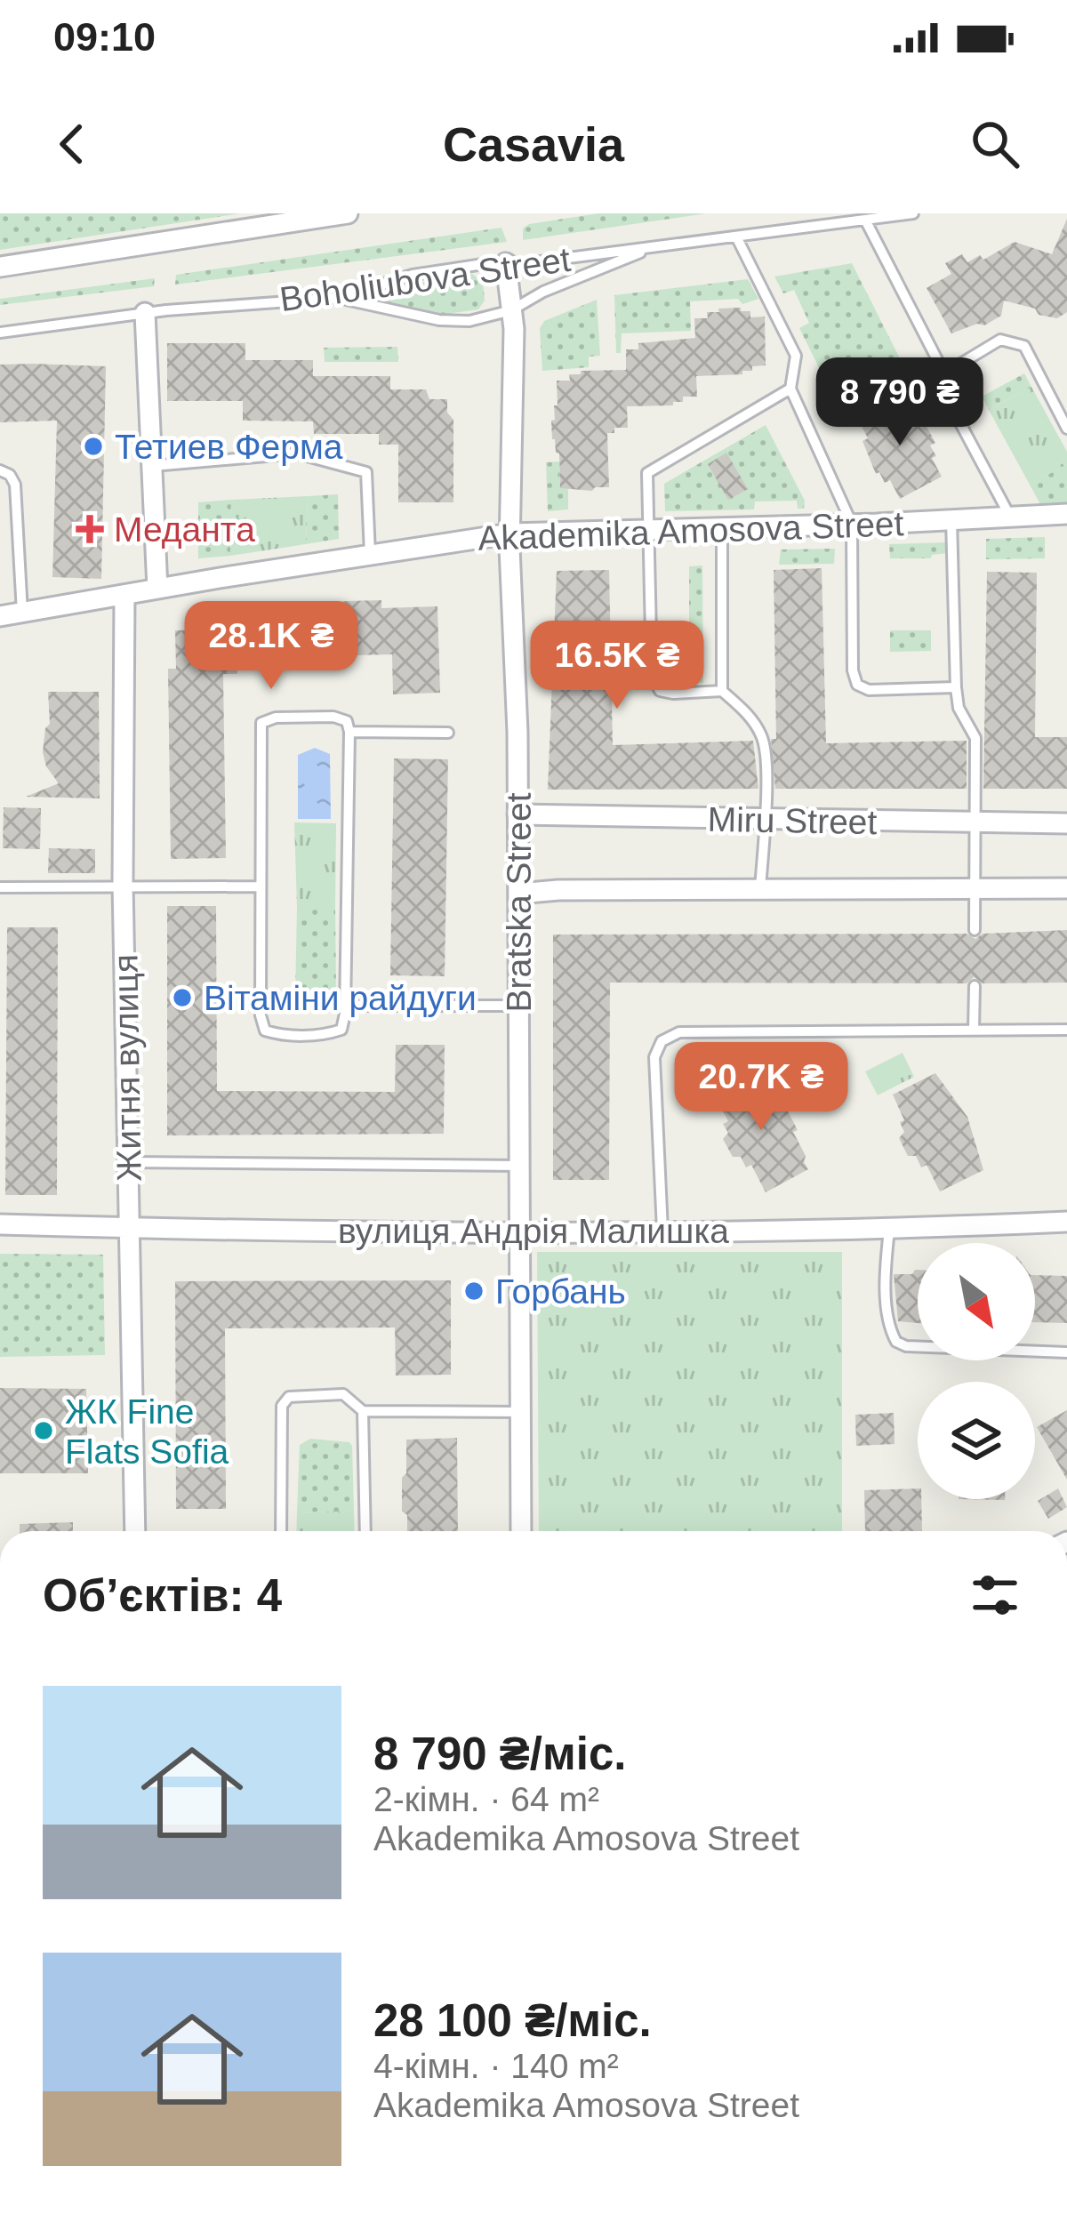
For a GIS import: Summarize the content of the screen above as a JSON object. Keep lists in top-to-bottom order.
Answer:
{
  "streets": {
    "street": [
      "Akademika Amosova Street",
      "Miru Street",
      "Bratska Street",
      "Житня вулиця",
      "вулиця Андрія Малишка"
    ],
    "lane": ["Boholiubova Street"]
  },
  "crossings": [
    ["Boholiubova Street", "Bratska Street"],
    ["Akademika Amosova Street", "Bratska Street"],
    ["Akademika Amosova Street", "Житня вулиця"],
    ["Miru Street", "Bratska Street"],
    ["Bratska Street", "вулиця Андрія Малишка"],
    ["Житня вулиця", "вулиця Андрія Малишка"]
  ],
  "places": {
    "other": [
      "Тетиев Ферма",
      "Вітаміни райдуги",
      "Горбань",
      "ЖК Fine Flats Sofia"
    ],
    "health": ["Меданта"]
  },
  "north": "bottom right",
  "page": {
    "status": "09:10",
    "header": "Casavia",
    "price": [
      "8 790 ₴",
      "28.1K ₴",
      "16.5K ₴",
      "20.7K ₴"
    ],
    "heading": "Об’єктів: 4",
    "list": [
      {
        "name": "8 790 ₴/міс.",
        "note": "2-кімн. · 64 m² · Akademika Amosova Street"
      },
      {
        "name": "28 100 ₴/міс.",
        "note": "4-кімн. · 140 m² · Akademika Amosova Street"
      }
    ]
  }
}
